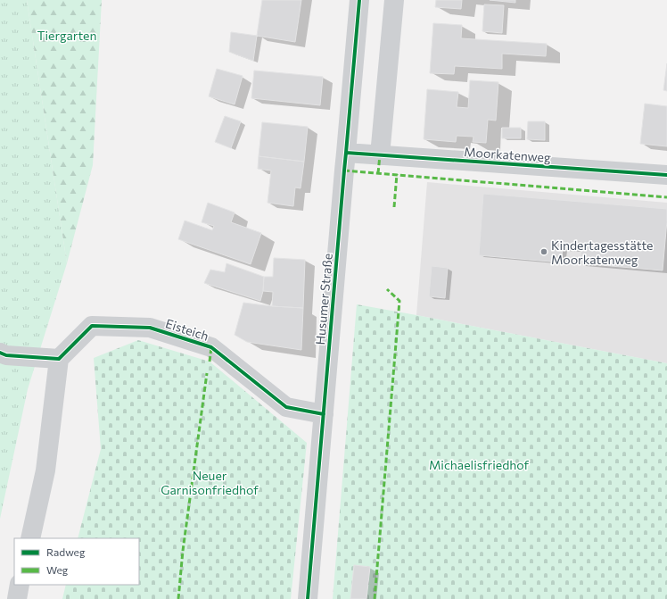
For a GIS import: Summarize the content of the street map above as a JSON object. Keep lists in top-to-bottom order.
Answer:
{
  "streets": {
    "street": ["Moorkatenweg", "Husumer Straße", "Eisteich"]
  },
  "crossings": [
    ["Moorkatenweg", "Husumer Straße"],
    ["Husumer Straße", "Eisteich"]
  ],
  "parks": ["Tiergarten", "Michaelisfriedhof", "Neuer Garnisonfriedhof"],
  "places": ["Kindertagesstätte Moorkatenweg"],
  "legend": ["Radweg", "Weg"]
}
